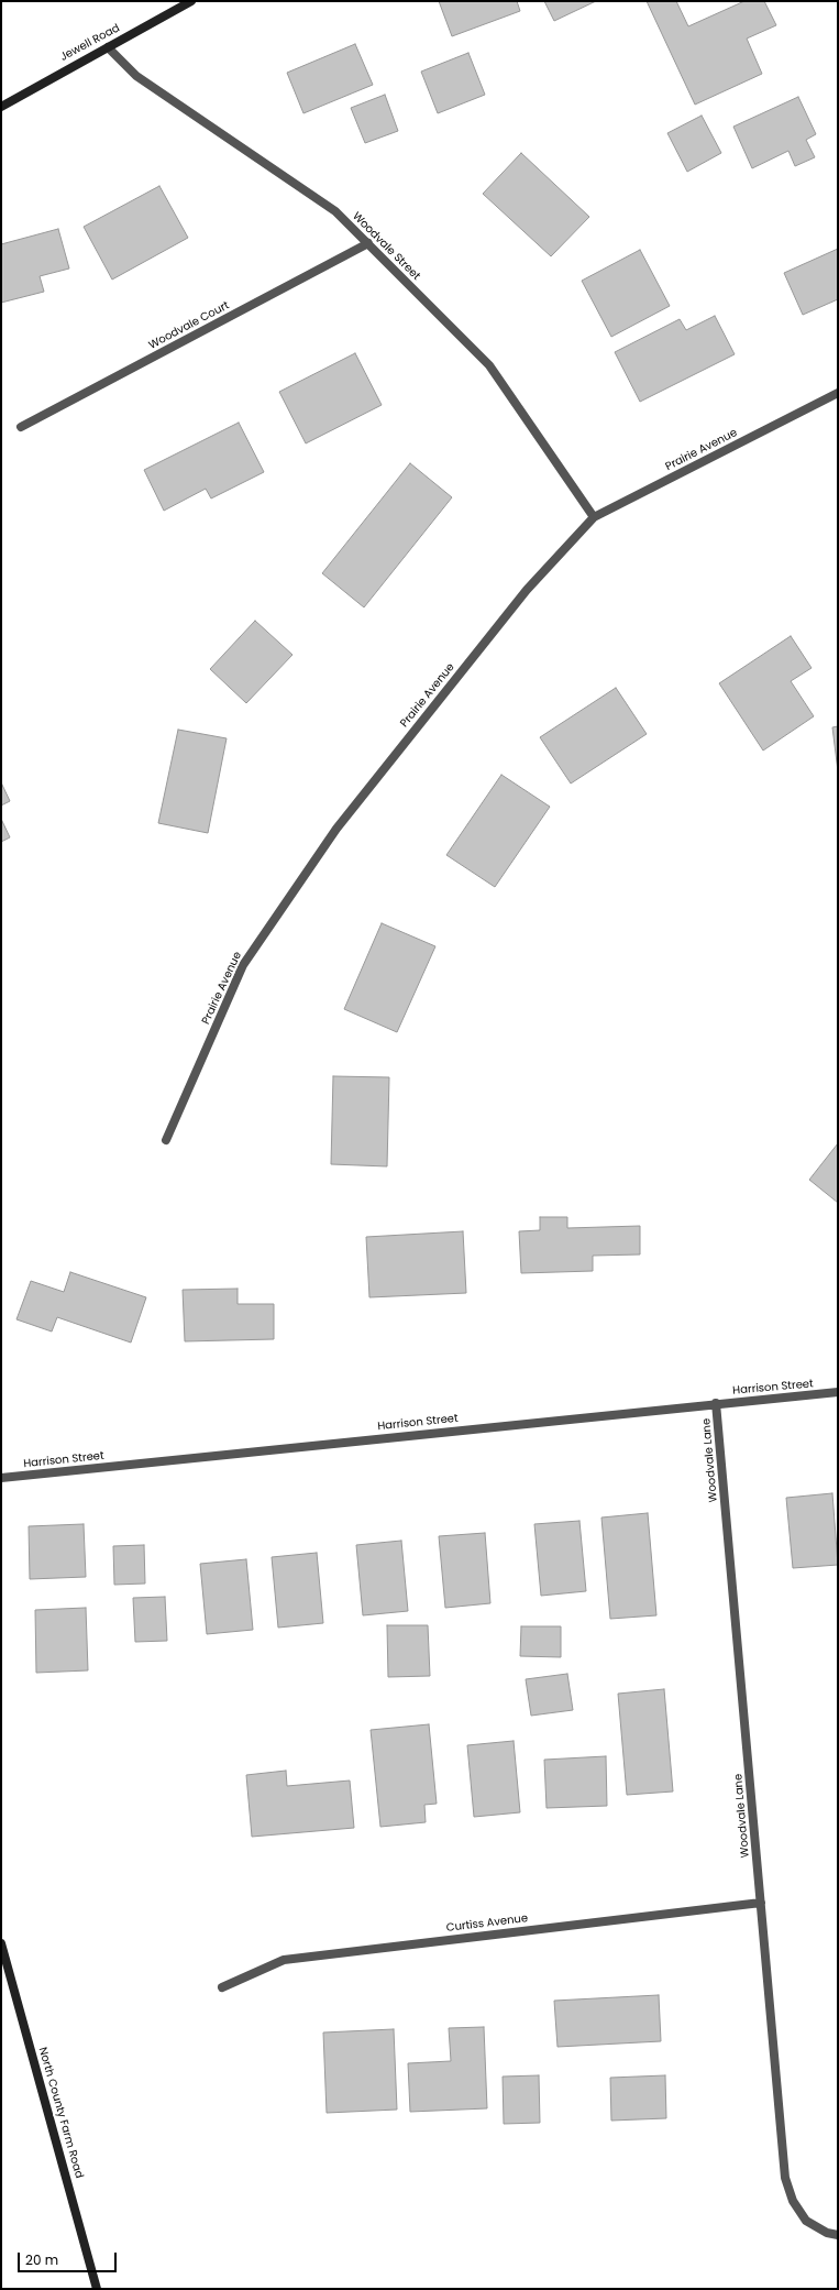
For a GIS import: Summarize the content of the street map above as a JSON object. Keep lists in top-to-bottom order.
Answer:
{
  "streets": {
    "main road": ["Jewell Road", "North County Farm Road"],
    "street": [
      "Woodvale Street",
      "Woodvale Court",
      "Prairie Avenue",
      "Harrison Street",
      "Woodvale Lane",
      "Curtiss Avenue"
    ]
  },
  "crossings": [
    ["Jewell Road", "Woodvale Street"],
    ["Woodvale Street", "Woodvale Court"],
    ["Woodvale Street", "Prairie Avenue"],
    ["Harrison Street", "Woodvale Lane"],
    ["Woodvale Lane", "Curtiss Avenue"]
  ],
  "scale_bar": "20 m"
}
